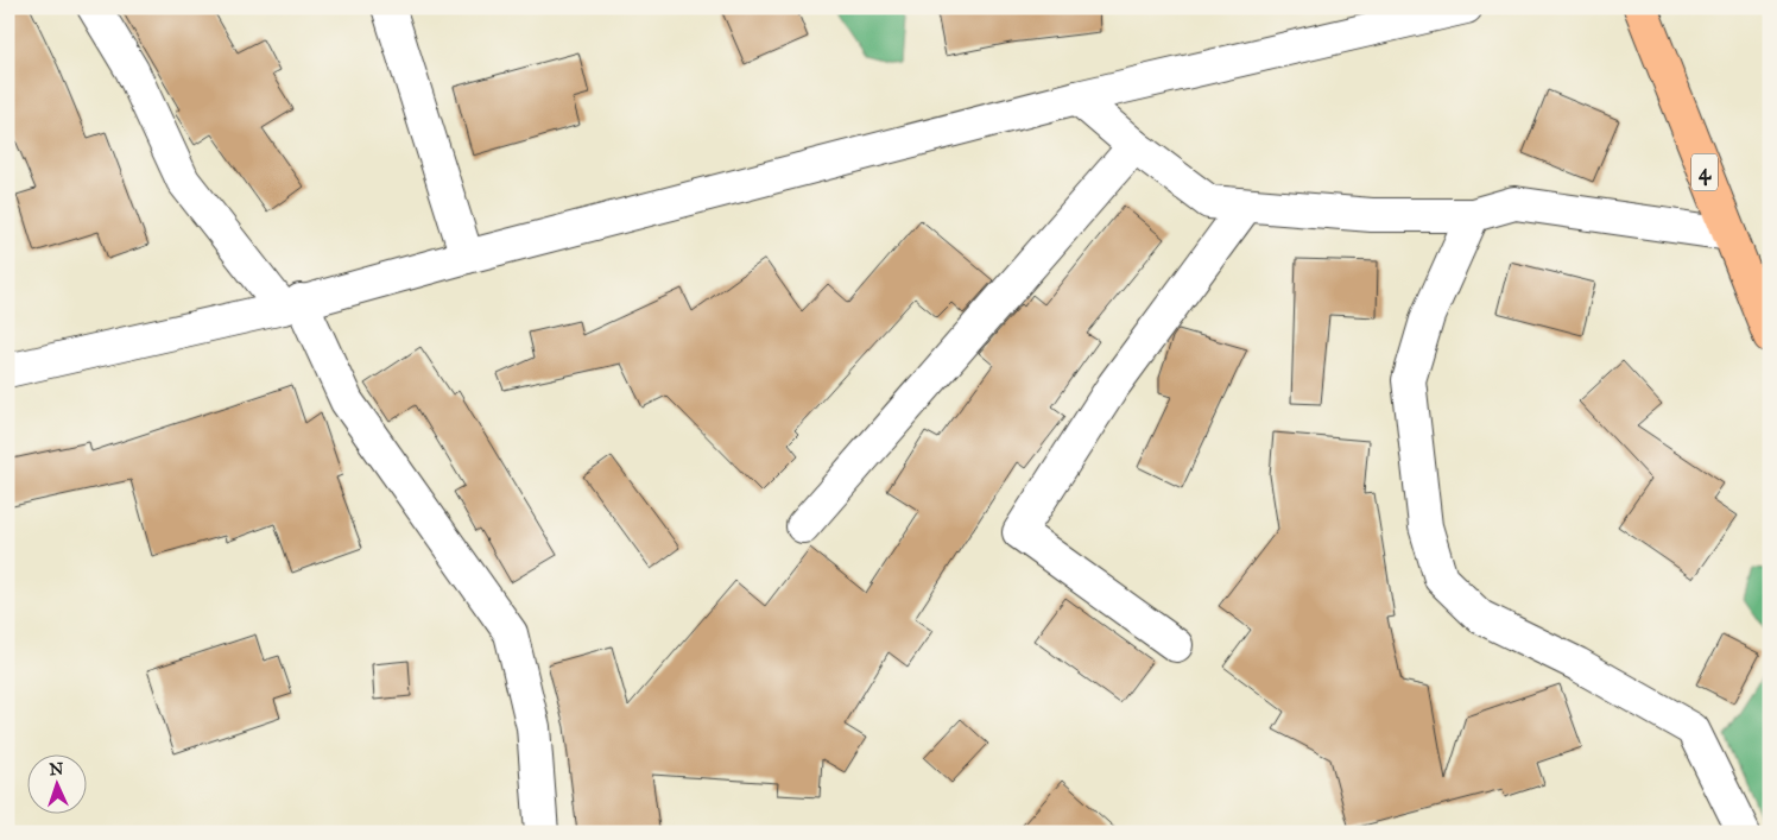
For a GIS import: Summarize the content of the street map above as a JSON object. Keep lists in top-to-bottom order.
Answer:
{
  "streets": {
    "main road": ["4"]
  },
  "north": "top"
}
